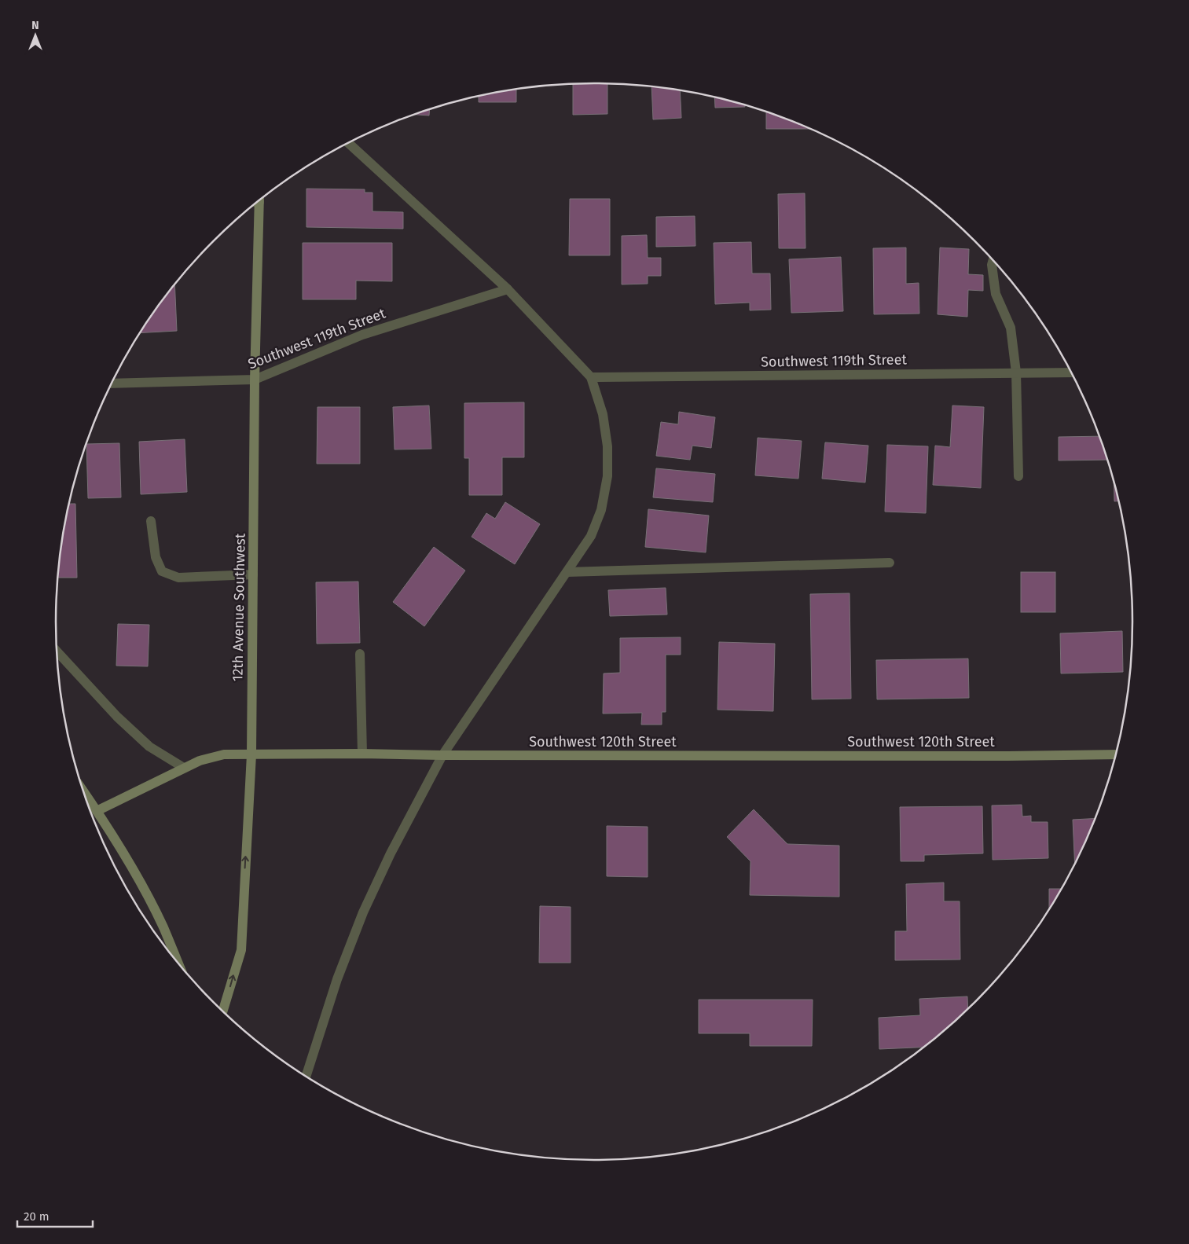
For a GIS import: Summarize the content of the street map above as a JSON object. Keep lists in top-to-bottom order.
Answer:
{
  "streets": {
    "street": ["Southwest 119th Street", "12th Avenue Southwest", "Southwest 120th Street"]
  },
  "crossings": [
    ["Southwest 119th Street", "12th Avenue Southwest"],
    ["12th Avenue Southwest", "Southwest 120th Street"]
  ],
  "scale_bar": "20 m",
  "north": "top"
}
